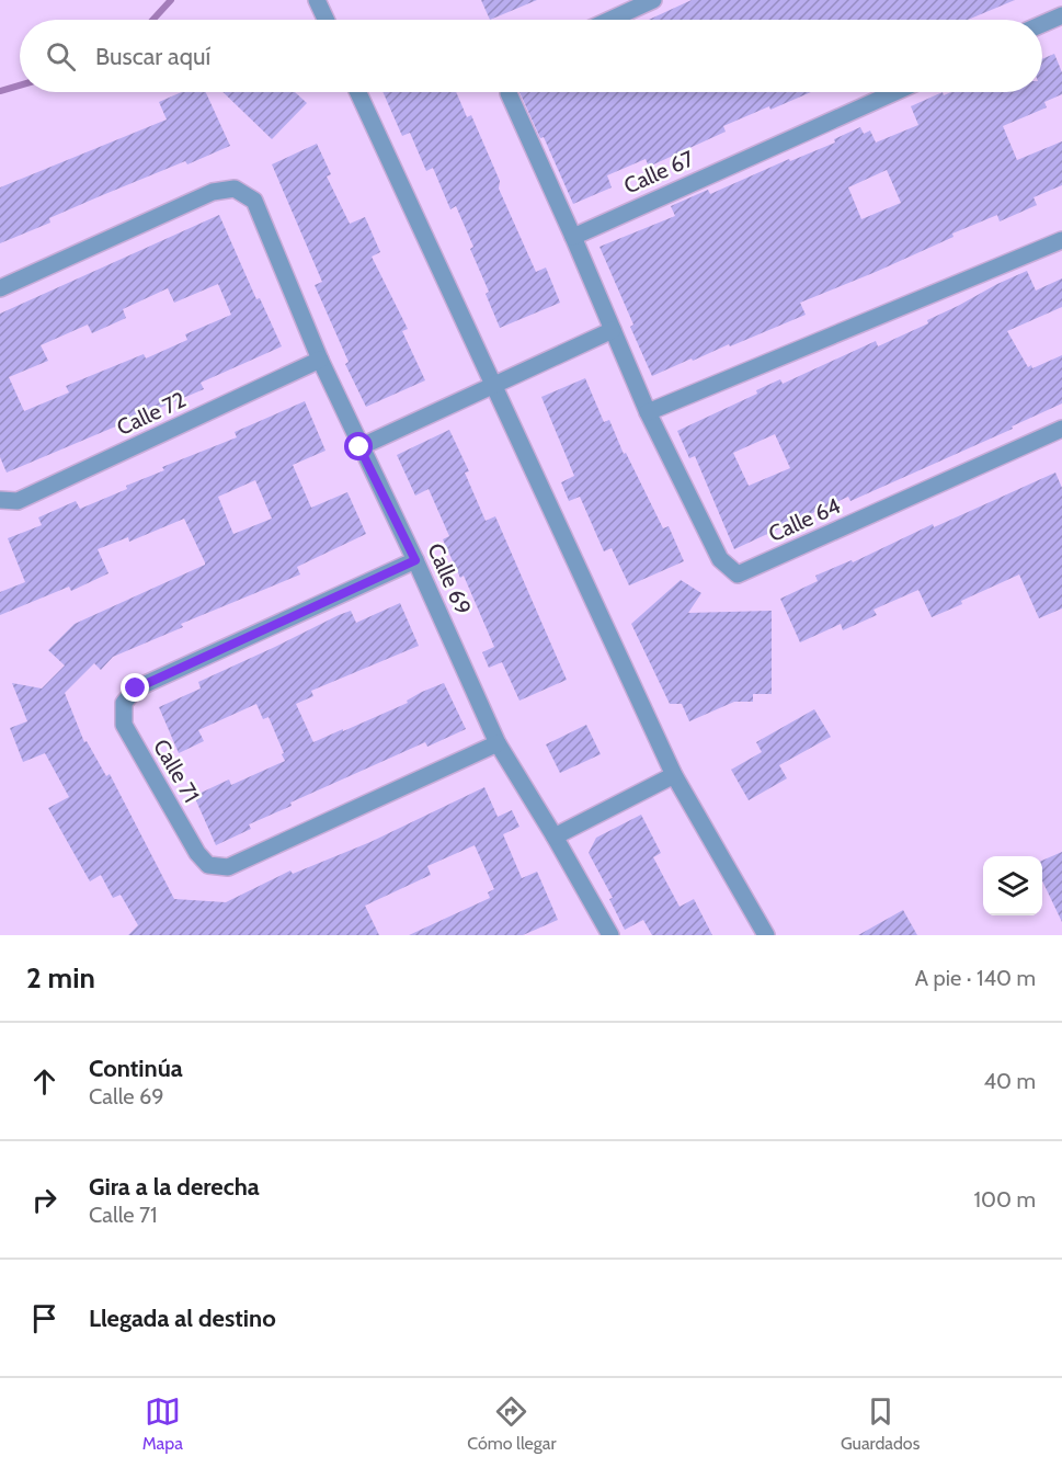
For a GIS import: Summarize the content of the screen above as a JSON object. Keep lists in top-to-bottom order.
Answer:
{
  "streets": {
    "street": [
      "Calle 67",
      "Calle 72",
      "Calle 64",
      "Calle 69",
      "Calle 71"
    ]
  },
  "crossings": [
    ["Calle 67", "Calle 64"],
    ["Calle 72", "Calle 69"],
    ["Calle 69", "Calle 71"]
  ],
  "page": {
    "search": "Buscar aquí",
    "heading": ["2 min", "A pie · 140 m"],
    "list": [
      ["Continúa", "Calle 69", "40 m"],
      ["Gira a la derecha", "Calle 71", "100 m"],
      "Llegada al destino"
    ],
    "nav": ["Mapa", "Cómo llegar", "Guardados"]
  }
}
